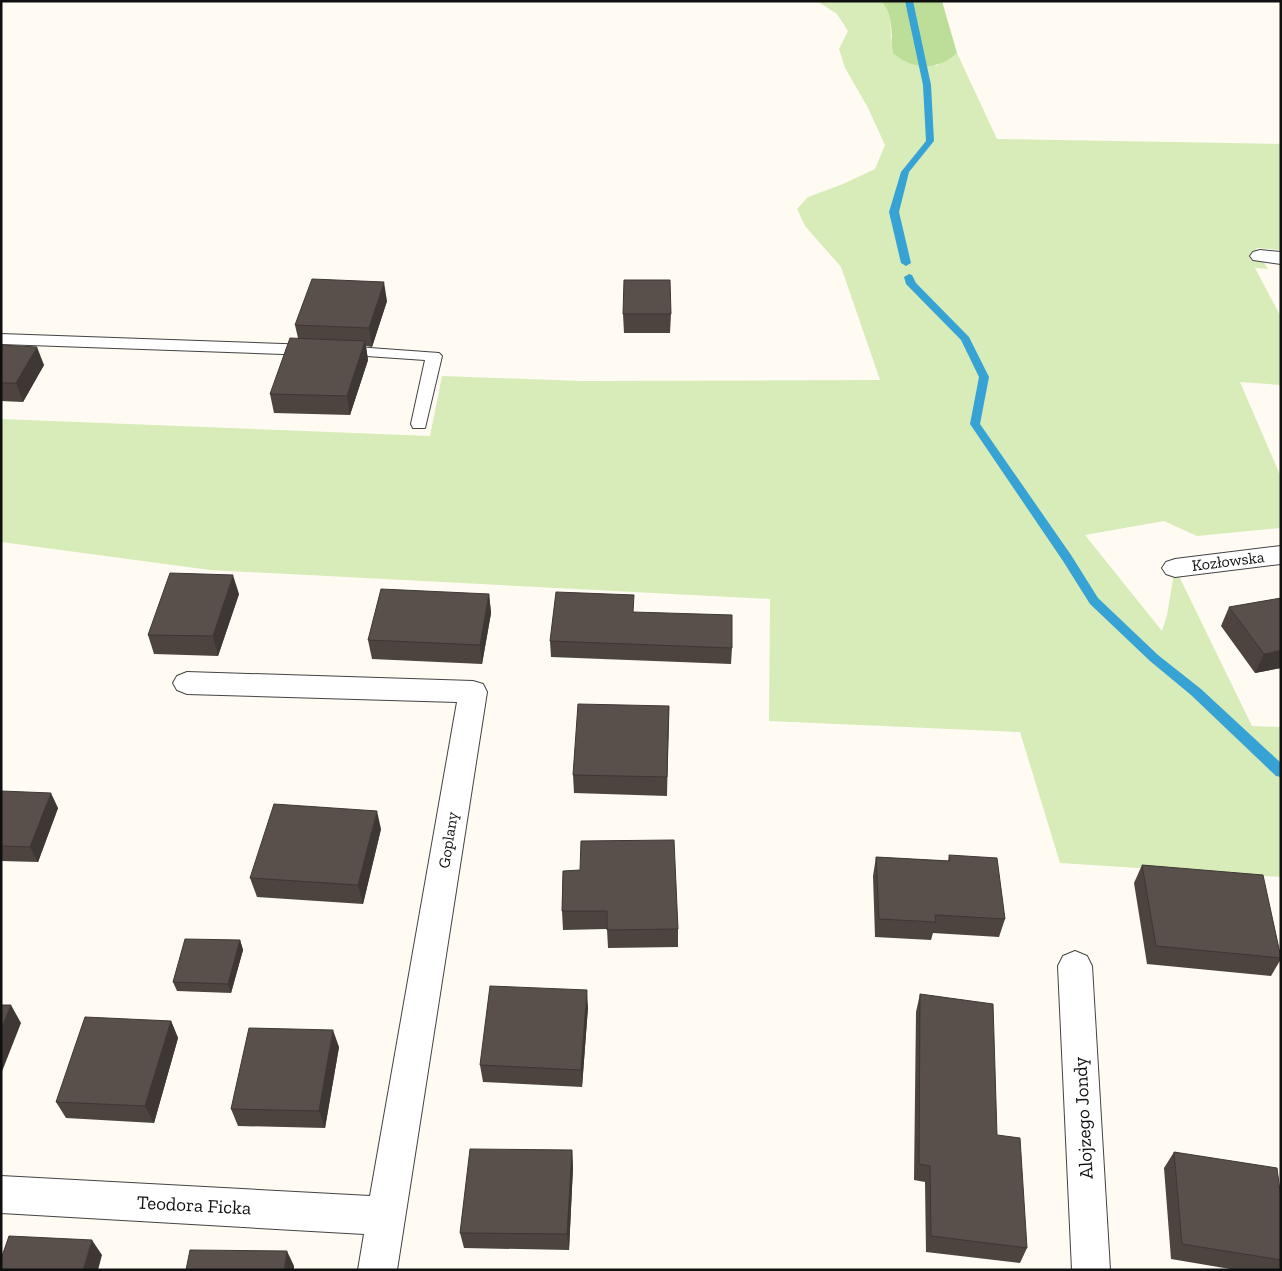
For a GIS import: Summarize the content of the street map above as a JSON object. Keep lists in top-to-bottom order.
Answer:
{
  "streets": {
    "street": [
      "Kozłowska",
      "Goplany",
      "Alojzego Jondy",
      "Teodora Ficka"
    ]
  },
  "crossings": [
    ["Goplany", "Teodora Ficka"]
  ]
}
